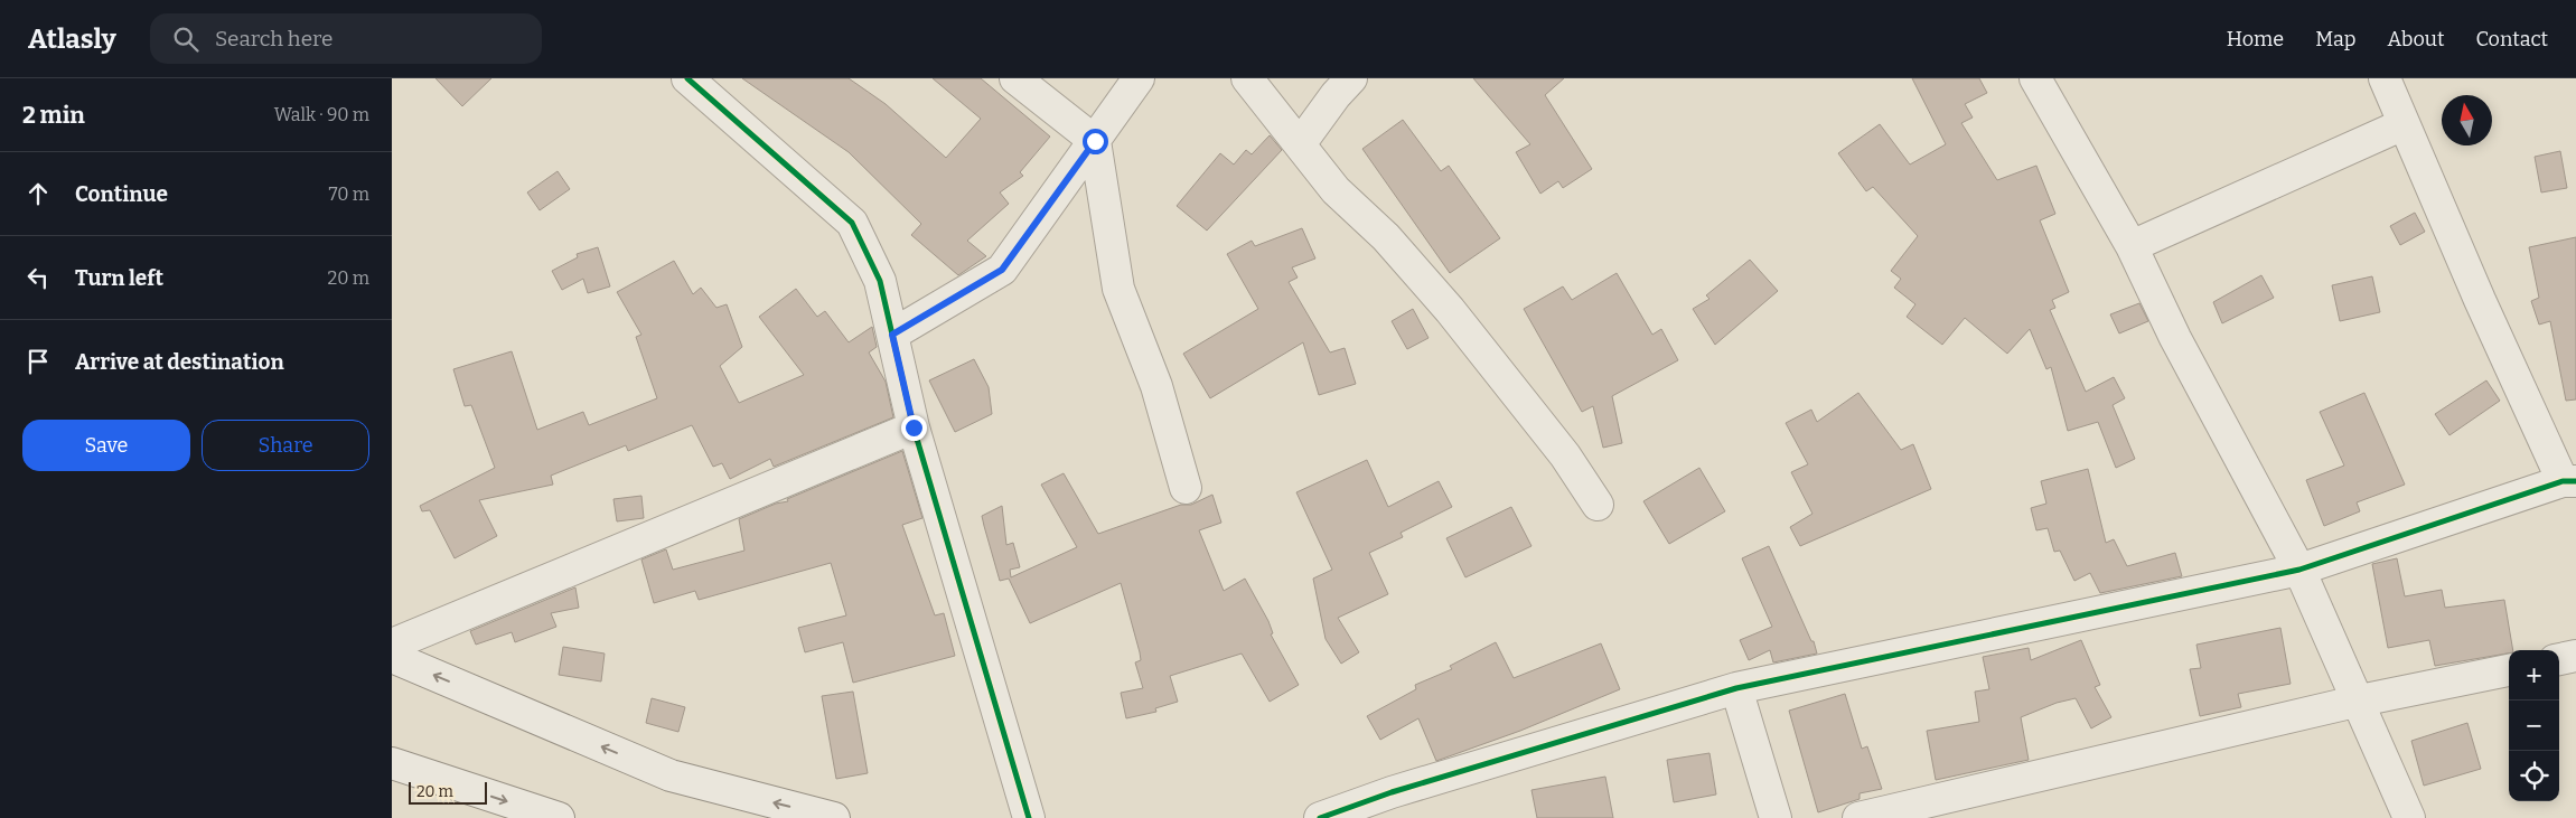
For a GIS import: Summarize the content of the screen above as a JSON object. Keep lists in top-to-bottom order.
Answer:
{
  "scale_bar": "20 m",
  "north": "top",
  "page": {
    "header": "Atlasly",
    "search": "Search here",
    "nav": [
      "Home",
      "Map",
      "About",
      "Contact"
    ],
    "heading": ["2 min", "Walk · 90 m"],
    "list": [
      ["Continue", "70 m"],
      ["Turn left", "20 m"],
      "Arrive at destination"
    ],
    "buttons": ["Save", "Share"],
    "map_buttons": ["+", "−"],
    "scale": "20 m"
  }
}
